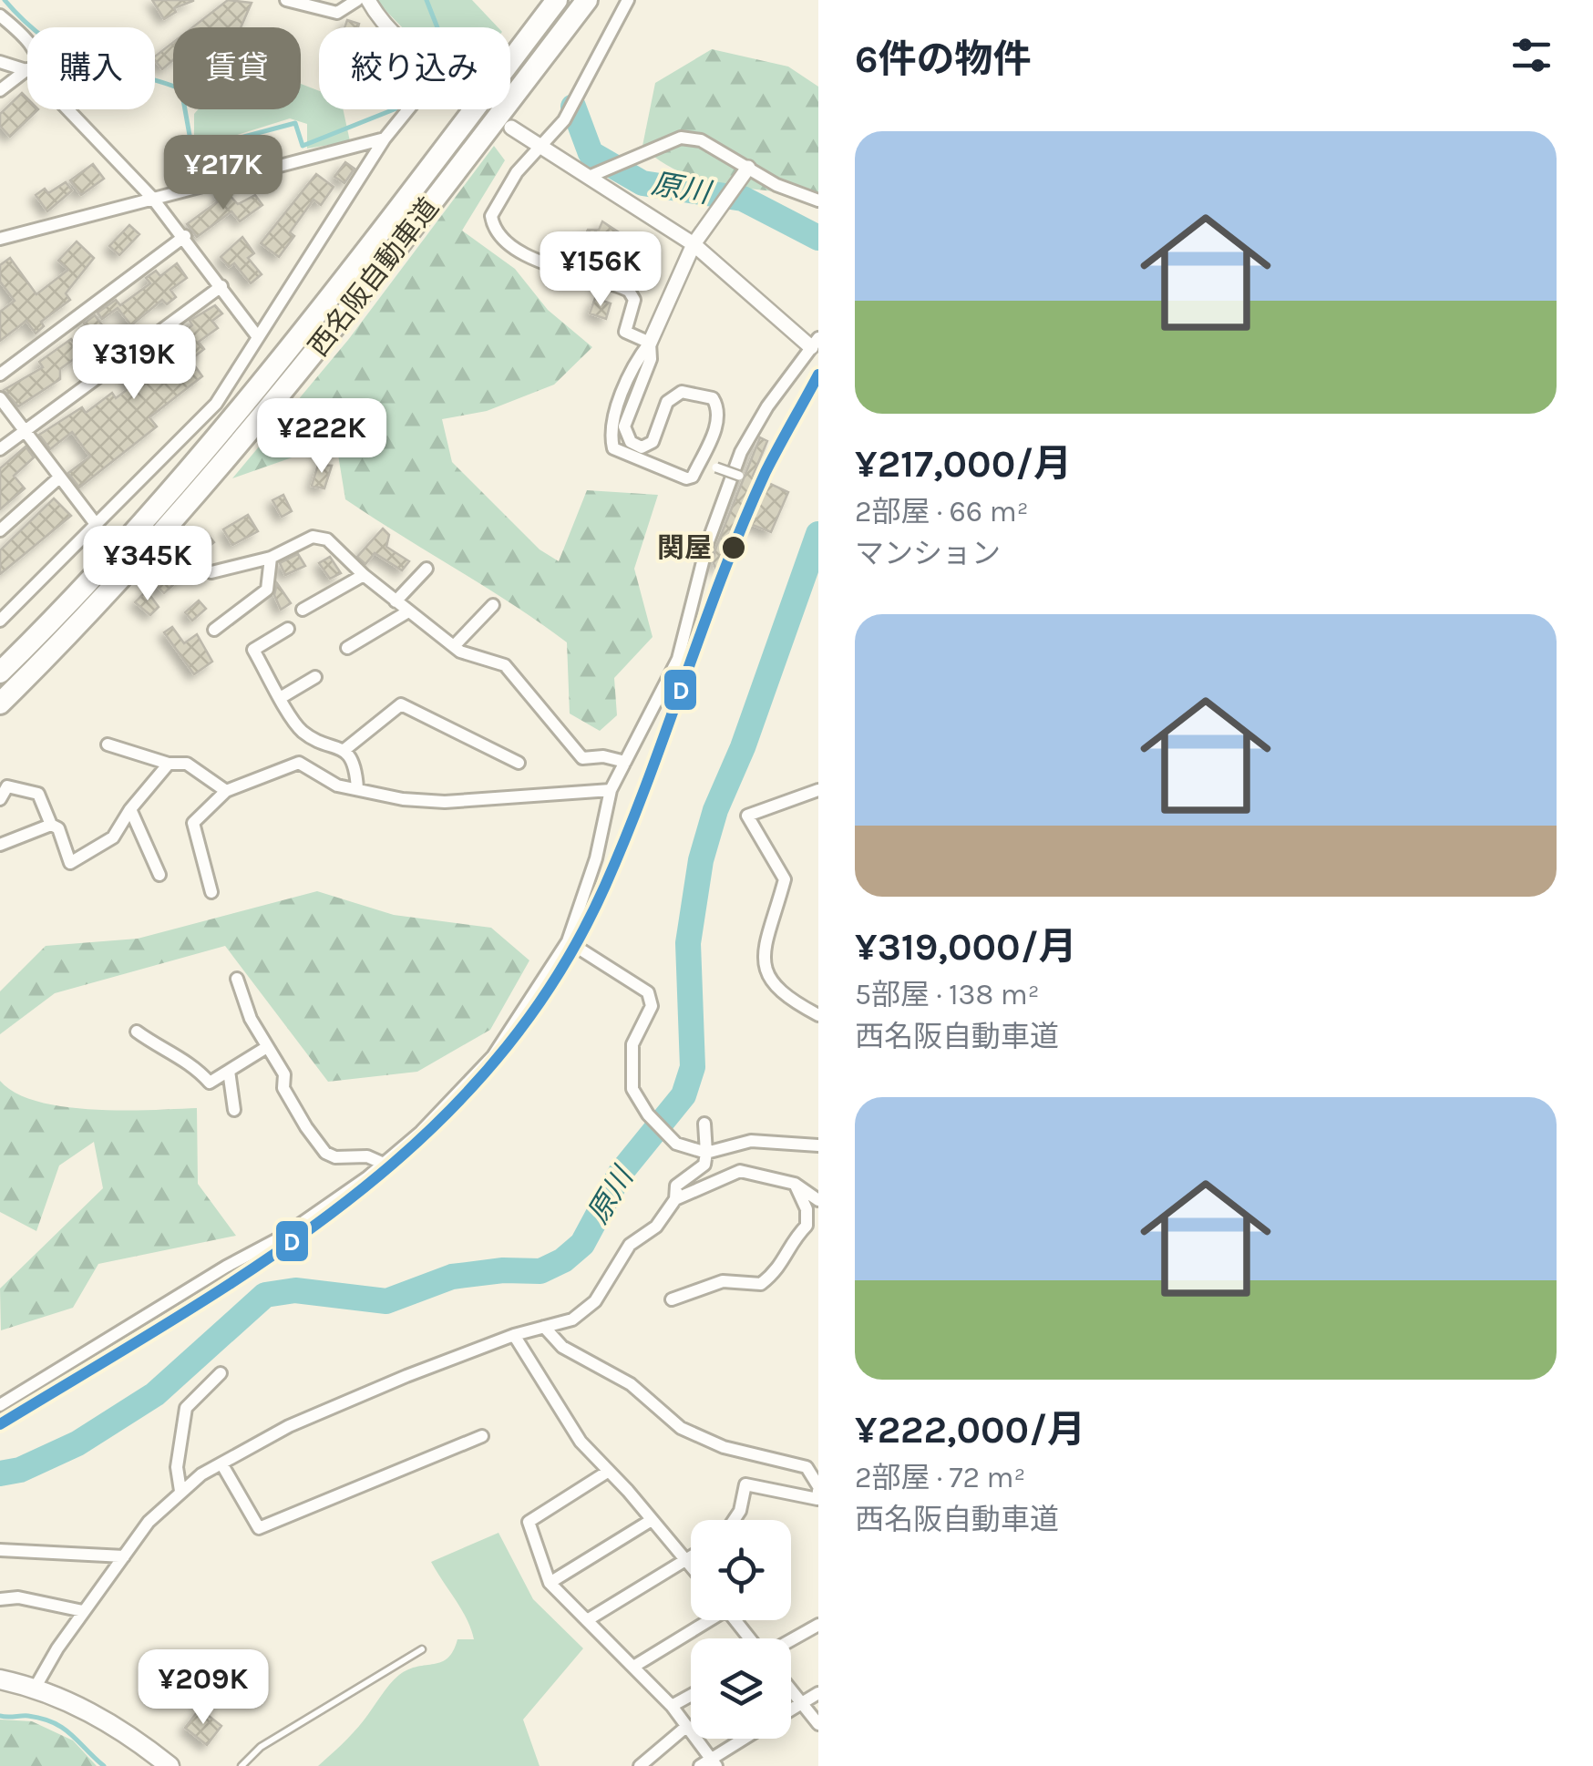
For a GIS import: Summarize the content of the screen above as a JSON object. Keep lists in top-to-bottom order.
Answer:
{
  "streets": {
    "highway": ["西名阪自動車道"]
  },
  "water": ["原川"],
  "places": ["関屋"],
  "lines": ["transit line D"],
  "page": {
    "heading": "6件の物件",
    "chip": ["購入", "賃貸", "絞り込み"],
    "list": [
      {
        "name": "¥217,000/月",
        "note": "2部屋 · 66 m² · マンション"
      },
      {
        "name": "¥319,000/月",
        "note": "5部屋 · 138 m² · 西名阪自動車道"
      },
      {
        "name": "¥222,000/月",
        "note": "2部屋 · 72 m² · 西名阪自動車道"
      }
    ],
    "price": [
      "¥217K",
      "¥156K",
      "¥319K",
      "¥222K",
      "¥345K",
      "¥209K"
    ]
  }
}
